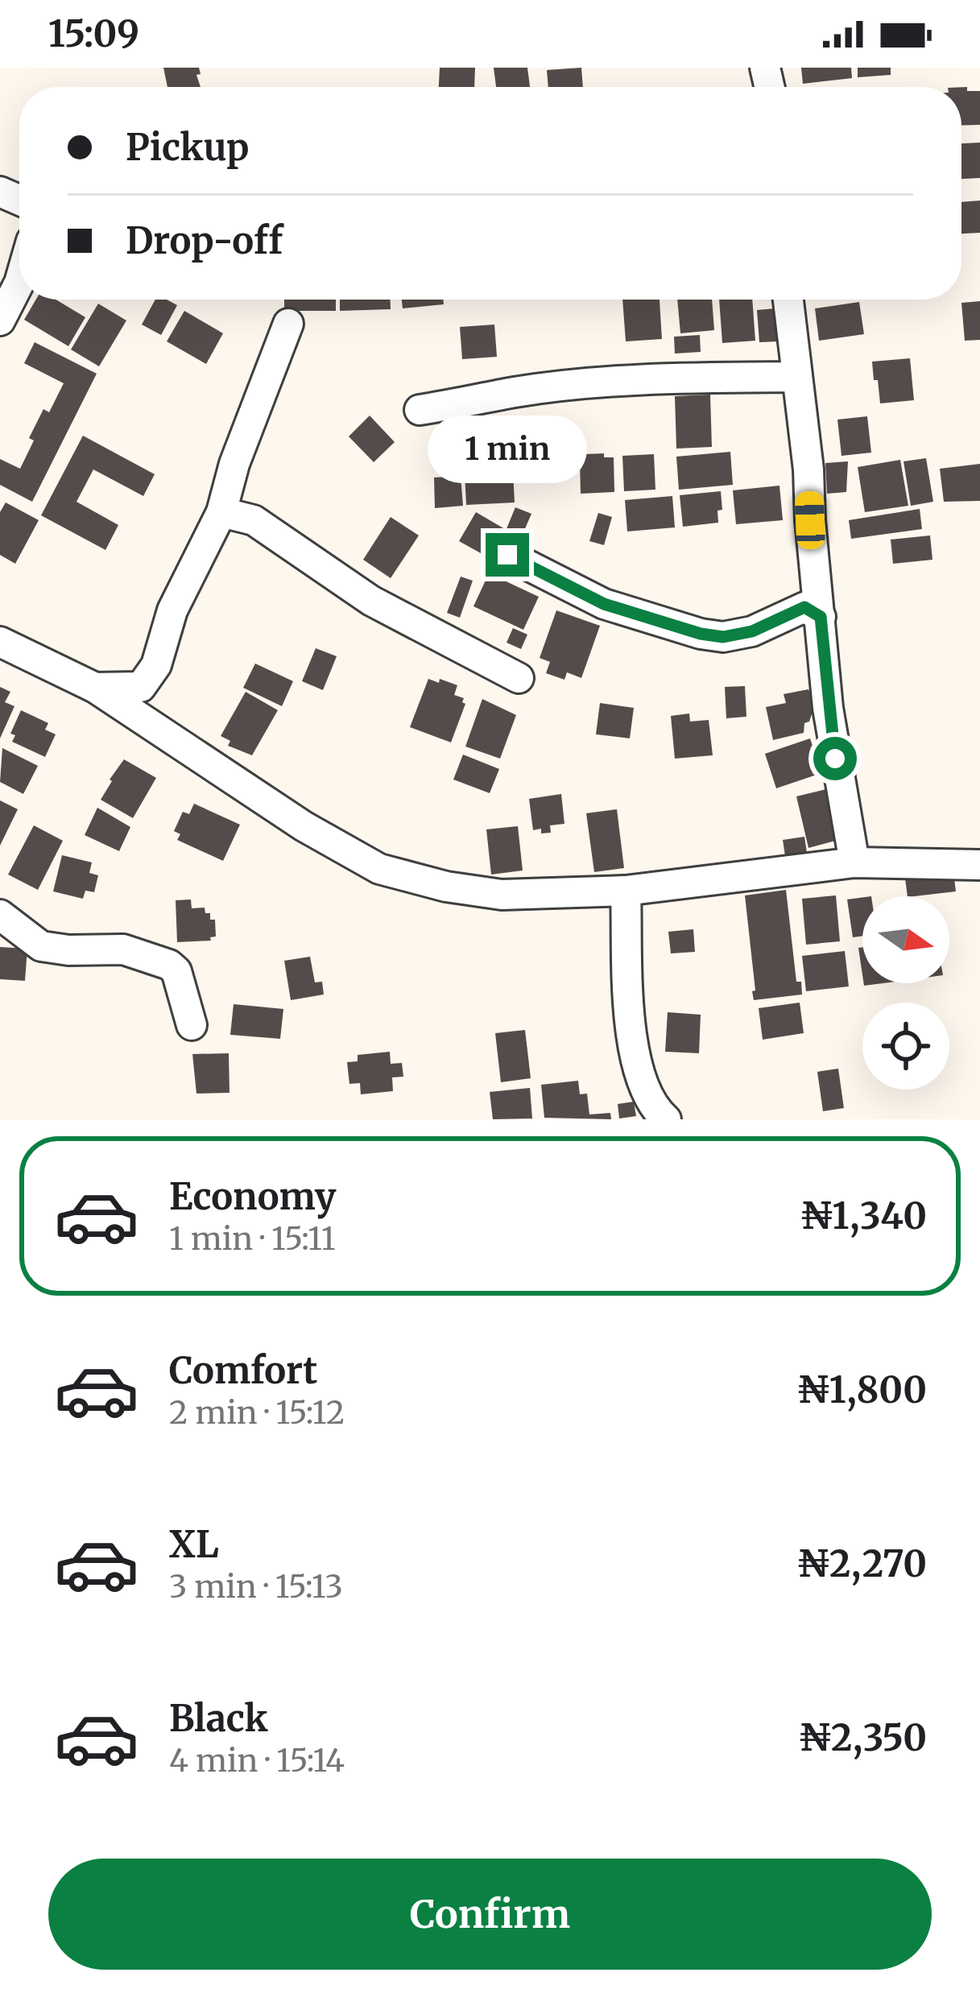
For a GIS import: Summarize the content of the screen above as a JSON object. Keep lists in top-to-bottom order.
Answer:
{
  "north": "right",
  "page": {
    "status": "15:09",
    "banner": ["Pickup", "Drop-off"],
    "bubble": "1 min",
    "list": [
      {
        "name": "Economy",
        "note": "1 min · 15:11",
        "value": "₦1,340"
      },
      {
        "name": "Comfort",
        "note": "2 min · 15:12",
        "value": "₦1,800"
      },
      {
        "name": "XL",
        "note": "3 min · 15:13",
        "value": "₦2,270"
      },
      {
        "name": "Black",
        "note": "4 min · 15:14",
        "value": "₦2,350"
      }
    ],
    "buttons": "Confirm"
  }
}
